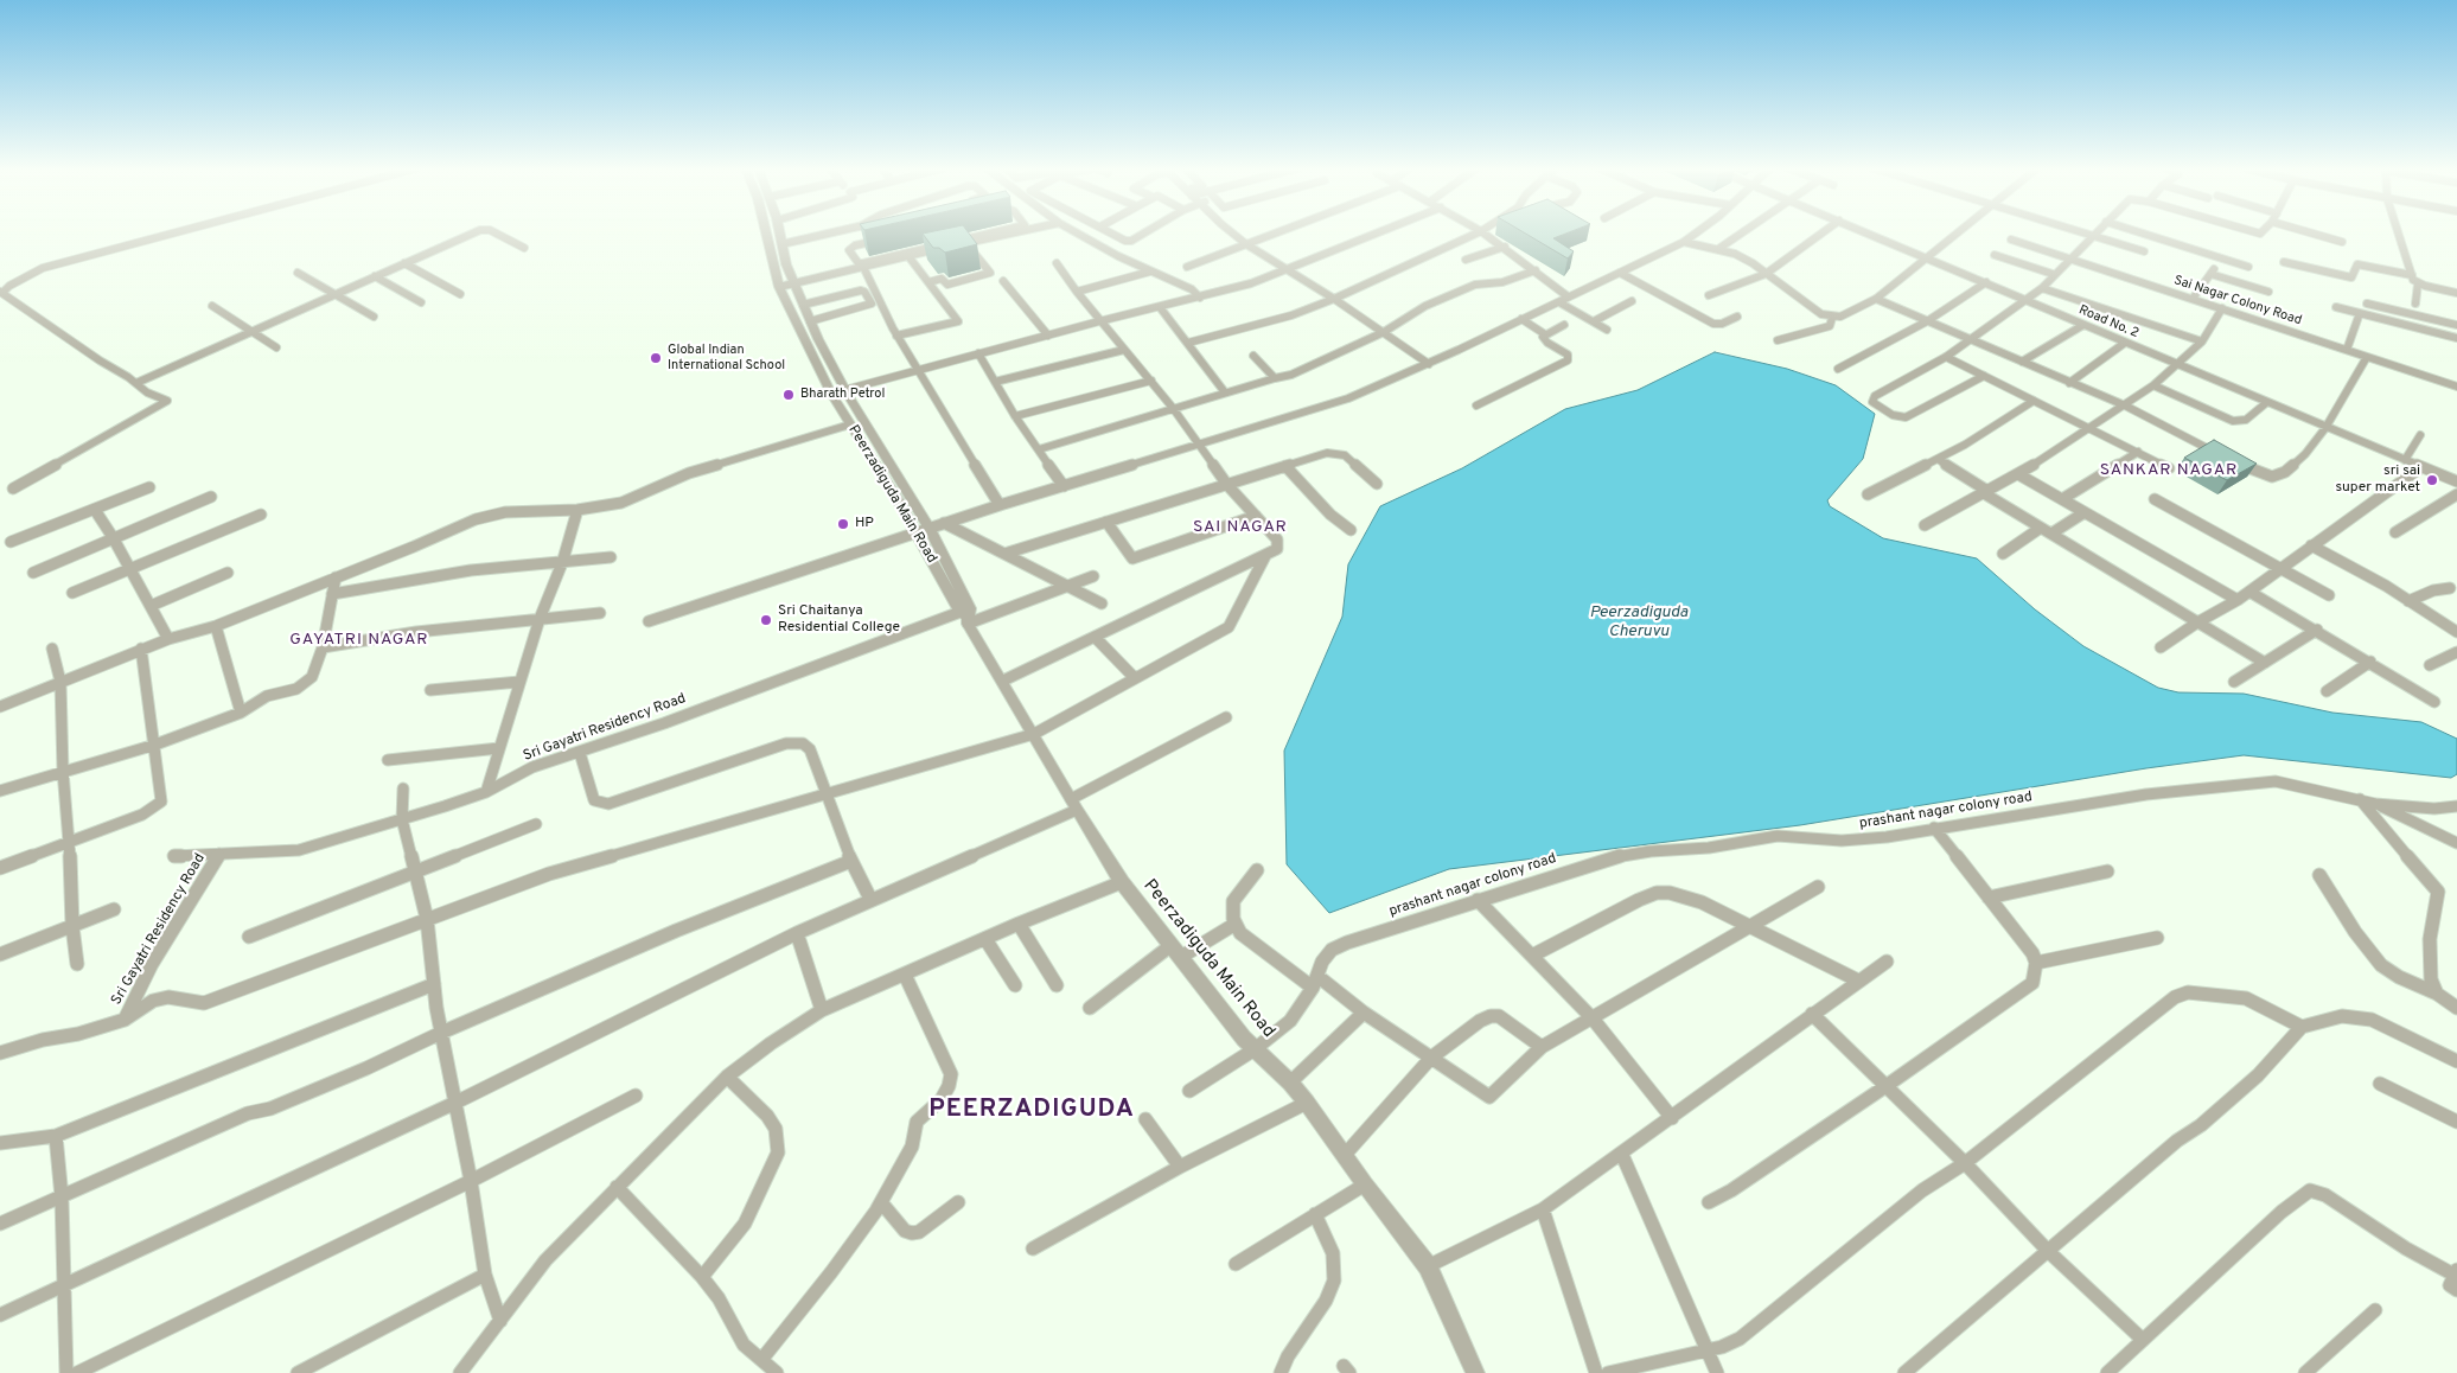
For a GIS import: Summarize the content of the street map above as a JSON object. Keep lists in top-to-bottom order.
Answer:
{
  "streets": {
    "street": [
      "Sai Nagar Colony Road",
      "Road No. 2",
      "Peerzadiguda Main Road",
      "Sri Gayatri Residency Road",
      "prashant nagar colony road"
    ]
  },
  "crossings": [
    ["Peerzadiguda Main Road", "Sri Gayatri Residency Road"],
    ["Peerzadiguda Main Road", "prashant nagar colony road"]
  ],
  "districts": [
    "SANKAR NAGAR",
    "SAI NAGAR",
    "GAYATRI NAGAR",
    "PEERZADIGUDA"
  ],
  "water": ["Peerzadiguda Cheruvu"],
  "places": [
    "Global Indian International School",
    "Bharath Petrol",
    "sri sai super market",
    "HP",
    "Sri Chaitanya Residential College"
  ]
}
